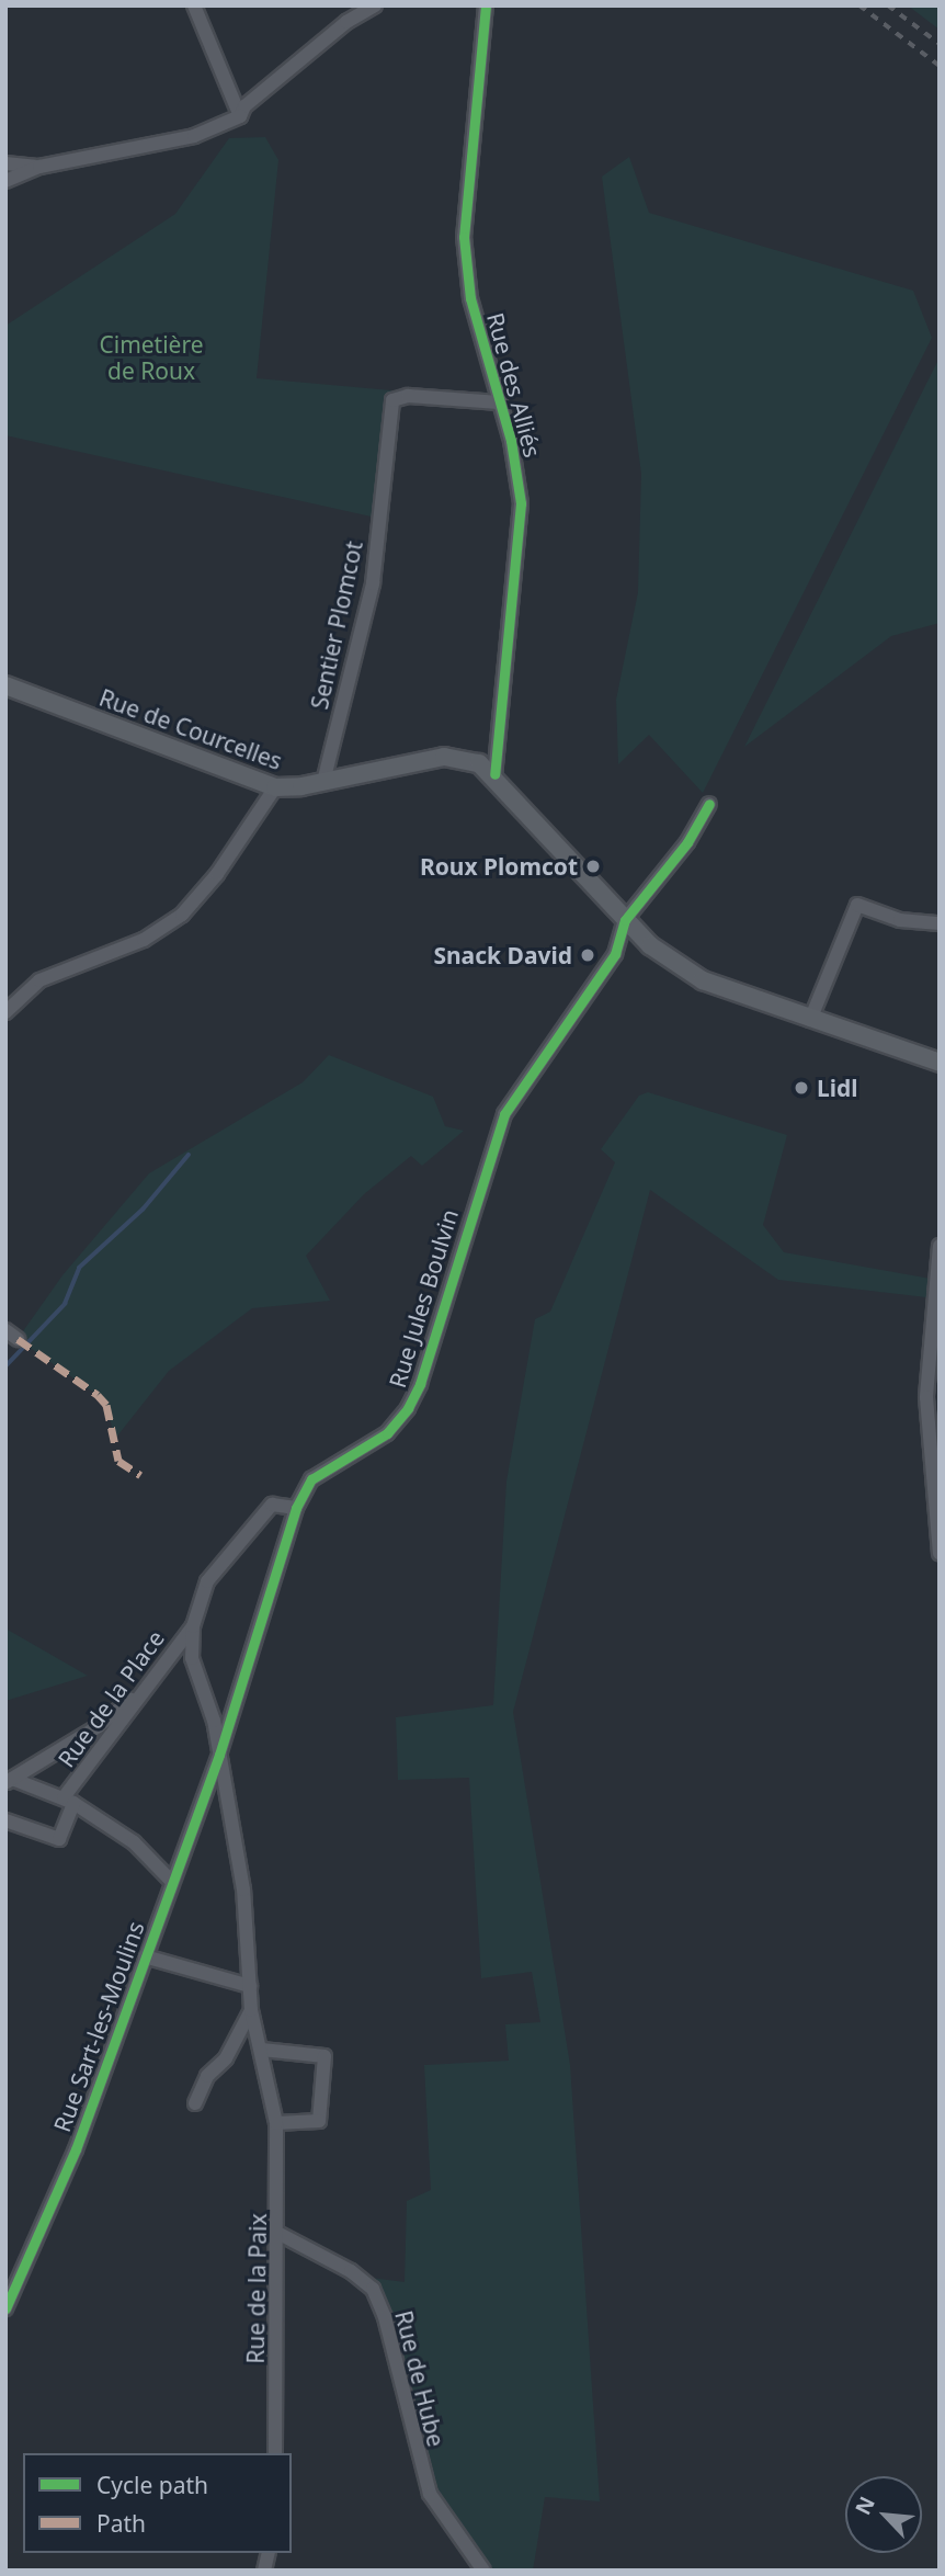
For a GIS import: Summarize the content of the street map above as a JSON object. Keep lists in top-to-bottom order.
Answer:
{
  "streets": {
    "main road": ["Rue de Courcelles"],
    "street": [
      "Rue des Alliés",
      "Sentier Plomcot",
      "Rue Jules Boulvin",
      "Rue de la Place",
      "Rue Sart-les-Moulins",
      "Rue de la Paix",
      "Rue de Hube"
    ]
  },
  "crossings": [
    ["Rue des Alliés", "Sentier Plomcot"],
    ["Rue des Alliés", "Rue de Courcelles"],
    ["Sentier Plomcot", "Rue de Courcelles"],
    ["Rue Jules Boulvin", "Rue Sart-les-Moulins"],
    ["Rue Jules Boulvin", "Rue de la Paix"],
    ["Rue de la Place", "Rue de la Paix"],
    ["Rue Sart-les-Moulins", "Rue de la Paix"],
    ["Rue de la Paix", "Rue de Hube"]
  ],
  "parks": ["Cimetière de Roux"],
  "places": ["Roux Plomcot", "Snack David", "Lidl"],
  "legend": ["Cycle path", "Path"],
  "north": "top left"
}
